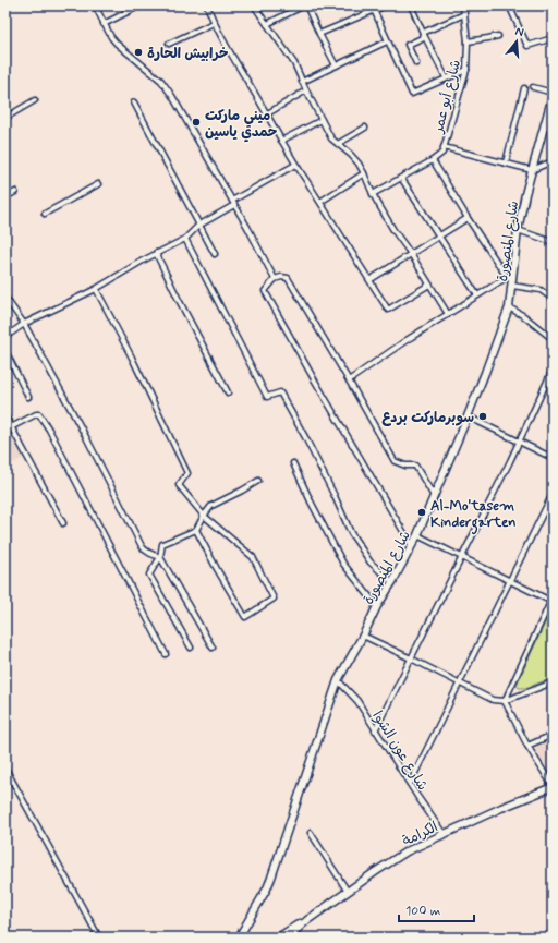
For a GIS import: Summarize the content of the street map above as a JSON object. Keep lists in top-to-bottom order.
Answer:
{
  "streets": {
    "main road": ["شارع المنصورة", "الكرامة"],
    "street": ["شارع أبو عمر", "شارع عون الشوا"]
  },
  "crossings": [
    ["شارع المنصورة", "شارع عون الشوا"],
    ["شارع عون الشوا", "الكرامة"]
  ],
  "places": [
    "خرابيش الحارة",
    "ميني ماركت حمدي ياسين",
    "سوبرماركت بردع",
    "Al-Mo'tasem Kindergarten"
  ],
  "scale_bar": "100 m",
  "north": "top"
}
